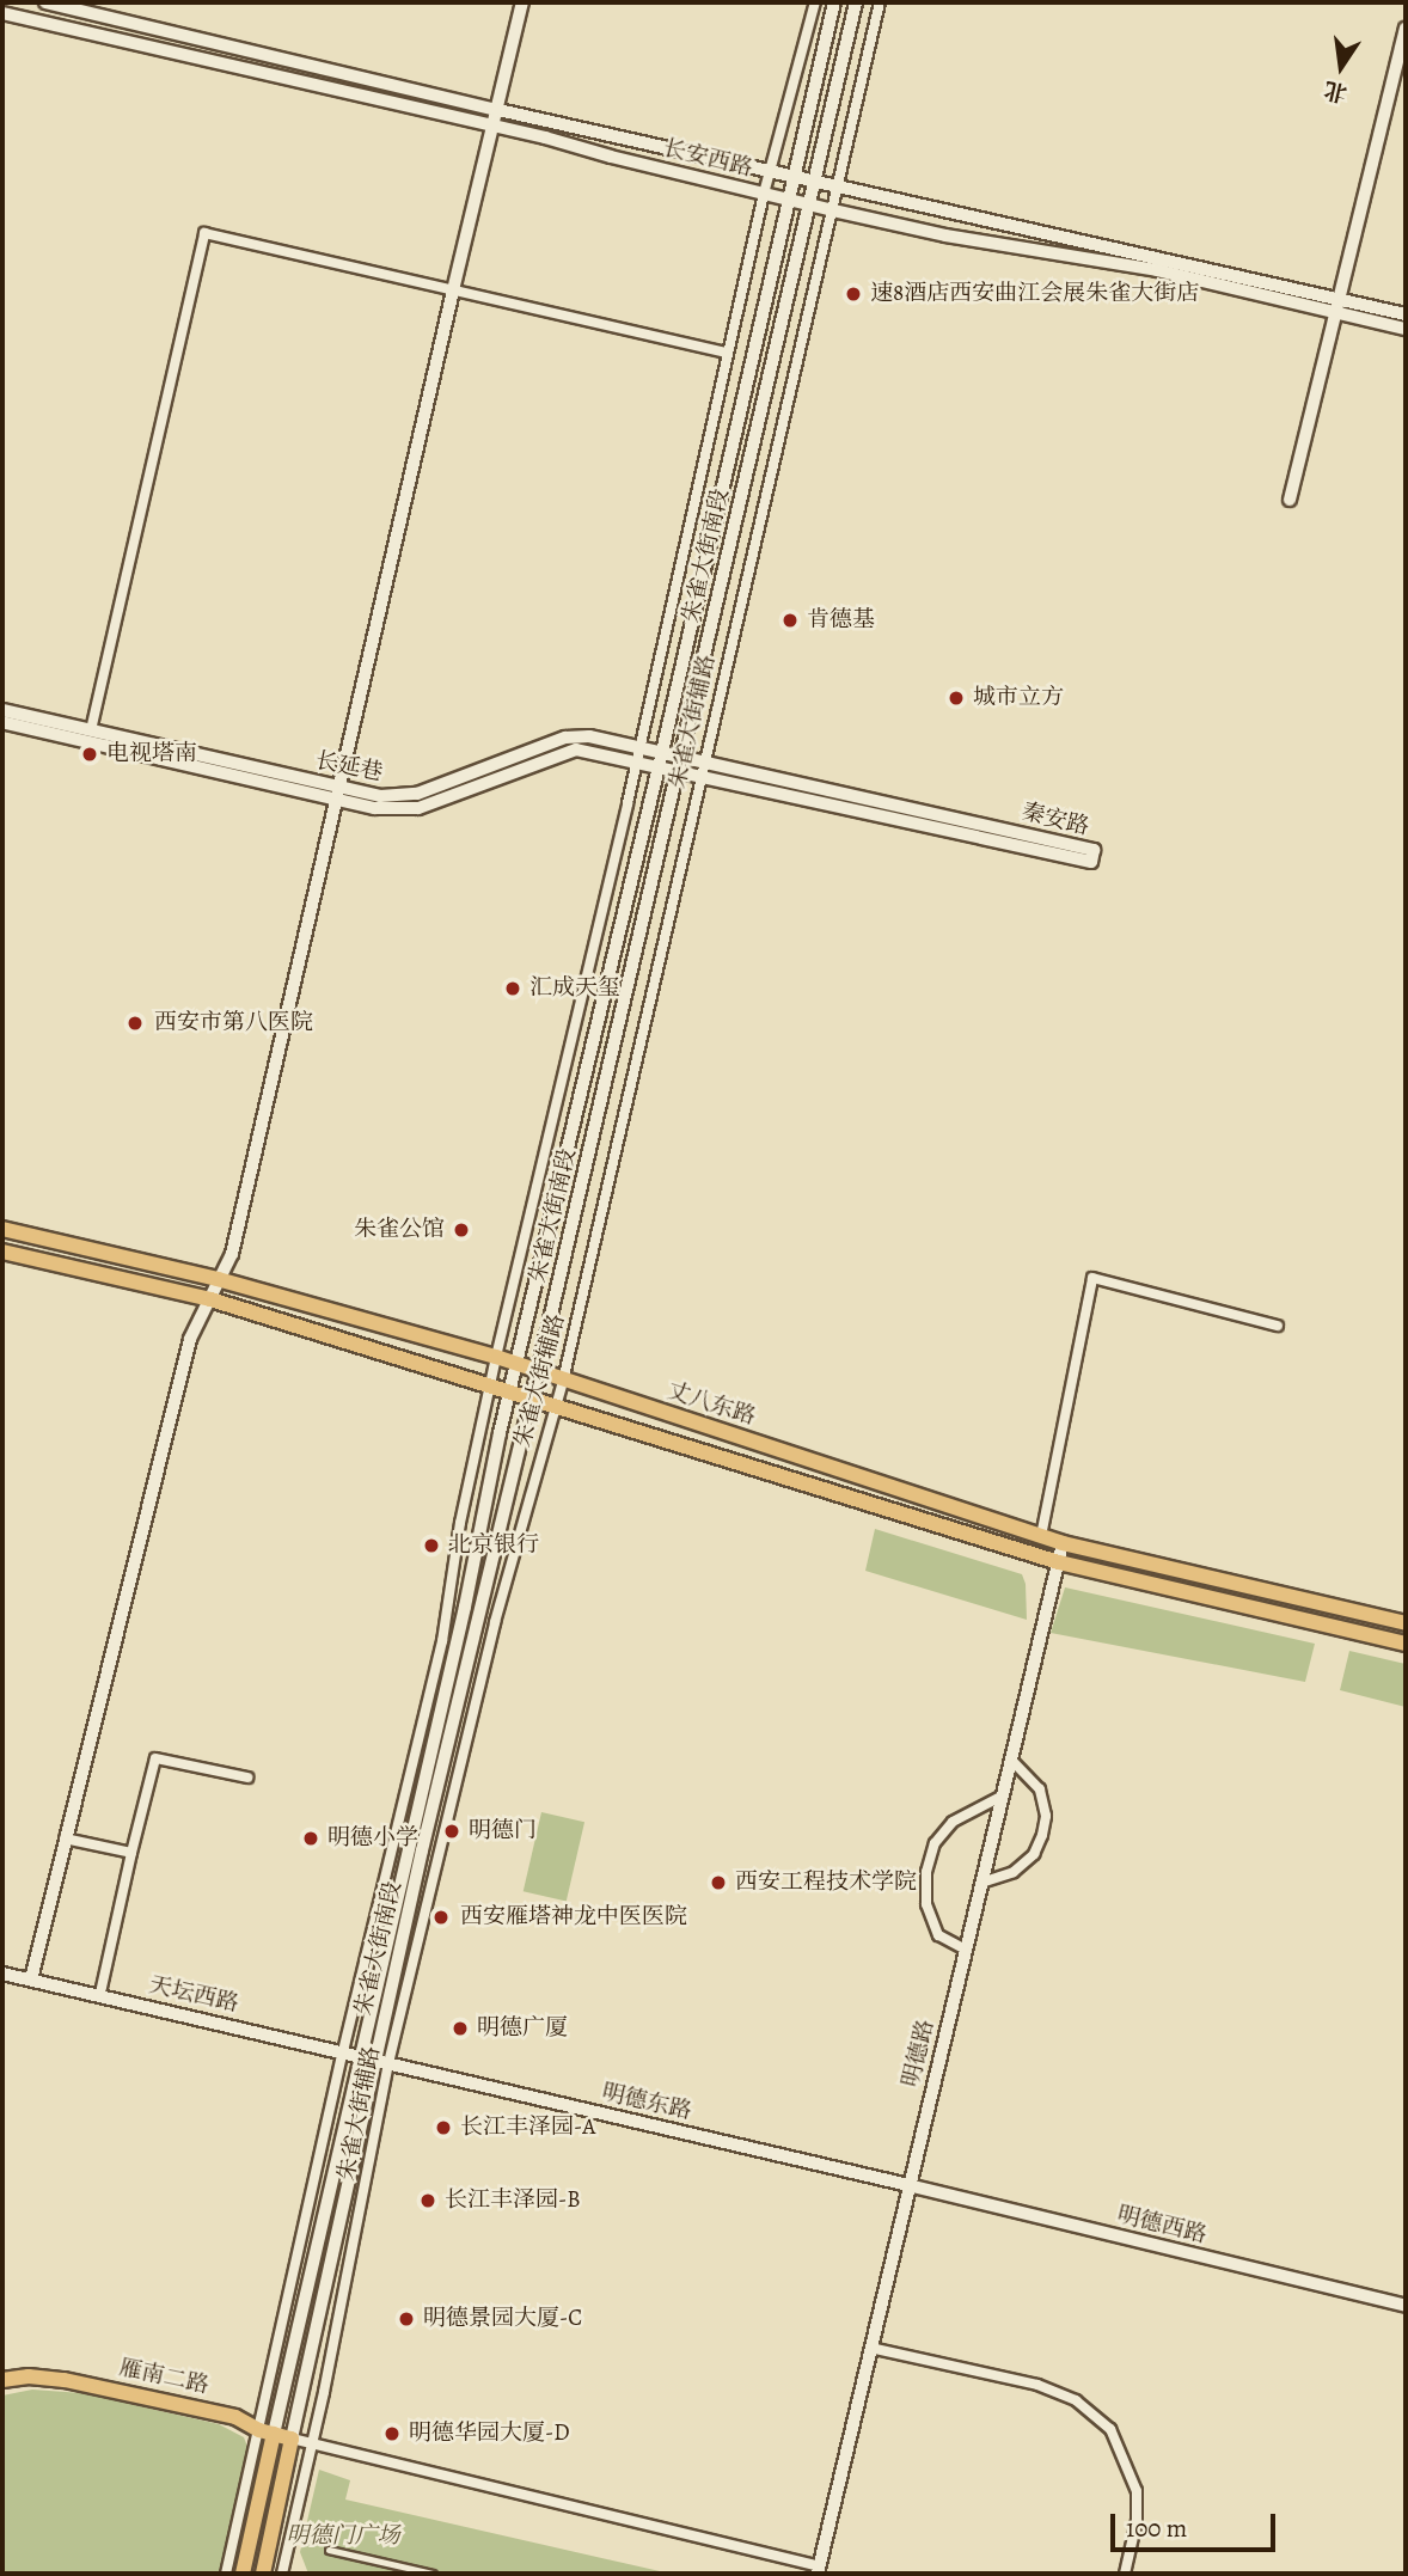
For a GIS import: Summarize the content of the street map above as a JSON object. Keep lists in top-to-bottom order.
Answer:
{
  "streets": {
    "main road": [
      "长安西路",
      "朱雀大街南段",
      "丈八东路",
      "雁南二路"
    ],
    "street": [
      "朱雀大街辅路",
      "长延巷",
      "秦安路",
      "天坛西路",
      "明德路",
      "明德东路",
      "明德西路"
    ]
  },
  "crossings": [
    ["长安西路", "朱雀大街南段"],
    ["长安西路", "朱雀大街辅路"],
    ["朱雀大街南段", "朱雀大街辅路"],
    ["朱雀大街南段", "长延巷"],
    ["朱雀大街南段", "秦安路"],
    ["朱雀大街南段", "丈八东路"],
    ["朱雀大街南段", "天坛西路"],
    ["朱雀大街南段", "明德东路"],
    ["朱雀大街南段", "雁南二路"],
    ["朱雀大街辅路", "长延巷"],
    ["朱雀大街辅路", "秦安路"],
    ["朱雀大街辅路", "丈八东路"],
    ["朱雀大街辅路", "天坛西路"],
    ["朱雀大街辅路", "明德东路"],
    ["朱雀大街辅路", "雁南二路"],
    ["长延巷", "秦安路"],
    ["丈八东路", "明德路"],
    ["天坛西路", "明德东路"],
    ["明德路", "明德东路"],
    ["明德路", "明德西路"],
    ["明德路", "雁南二路"],
    ["明德东路", "明德西路"]
  ],
  "parks": ["明德门广场"],
  "places": [
    "速8酒店西安曲江会展朱雀大街店",
    "肯德基",
    "城市立方",
    "电视塔南",
    "汇成天玺",
    "西安市第八医院",
    "朱雀公馆",
    "北京银行",
    "明德门",
    "明德小学",
    "西安工程技术学院",
    "西安雁塔神龙中医医院",
    "明德广厦",
    "长江丰泽园-A",
    "长江丰泽园-B",
    "明德景园大厦-C",
    "明德华园大厦-D"
  ],
  "scale_bar": "100 m",
  "north": "bottom"
}
